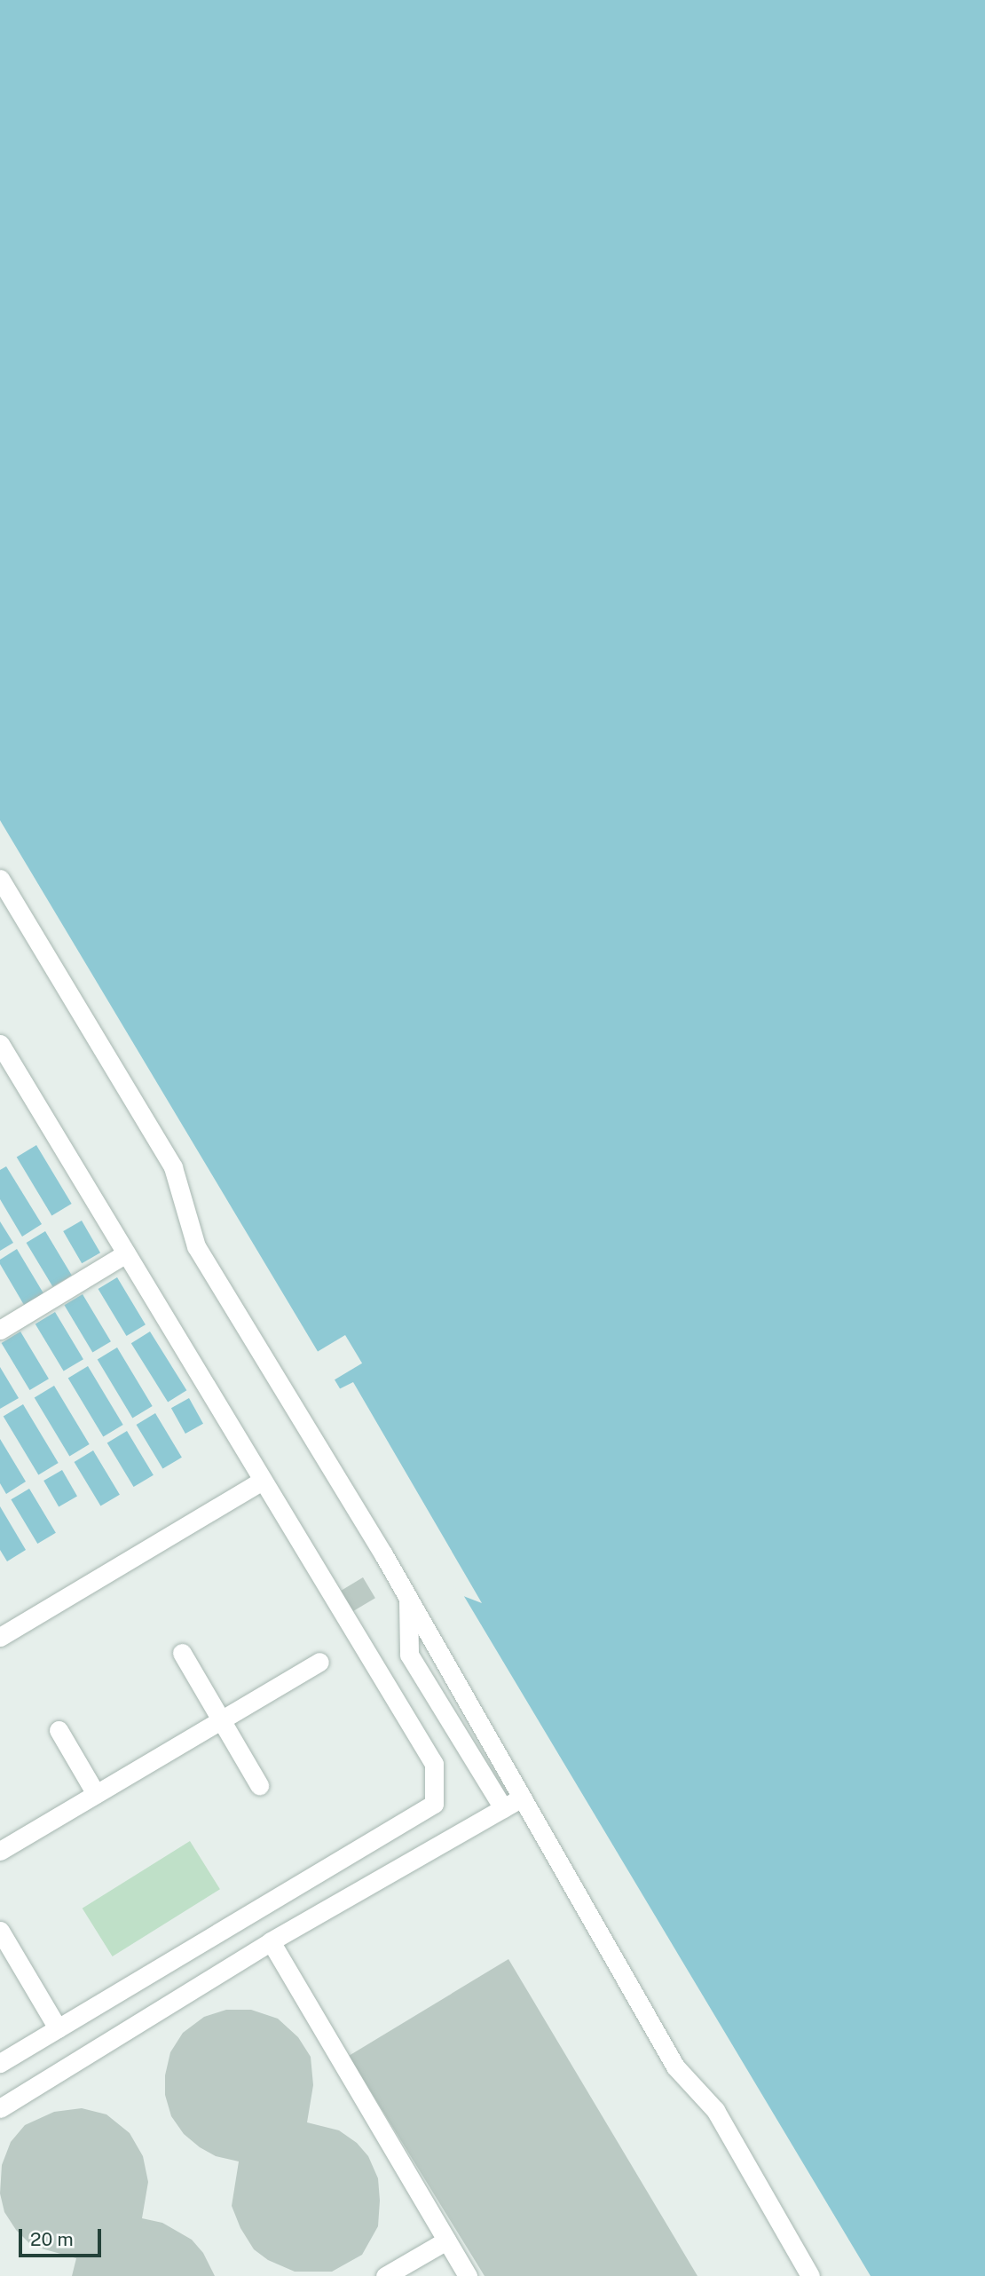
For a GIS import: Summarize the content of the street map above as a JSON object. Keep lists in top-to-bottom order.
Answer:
{
  "scale_bar": "20 m"
}
